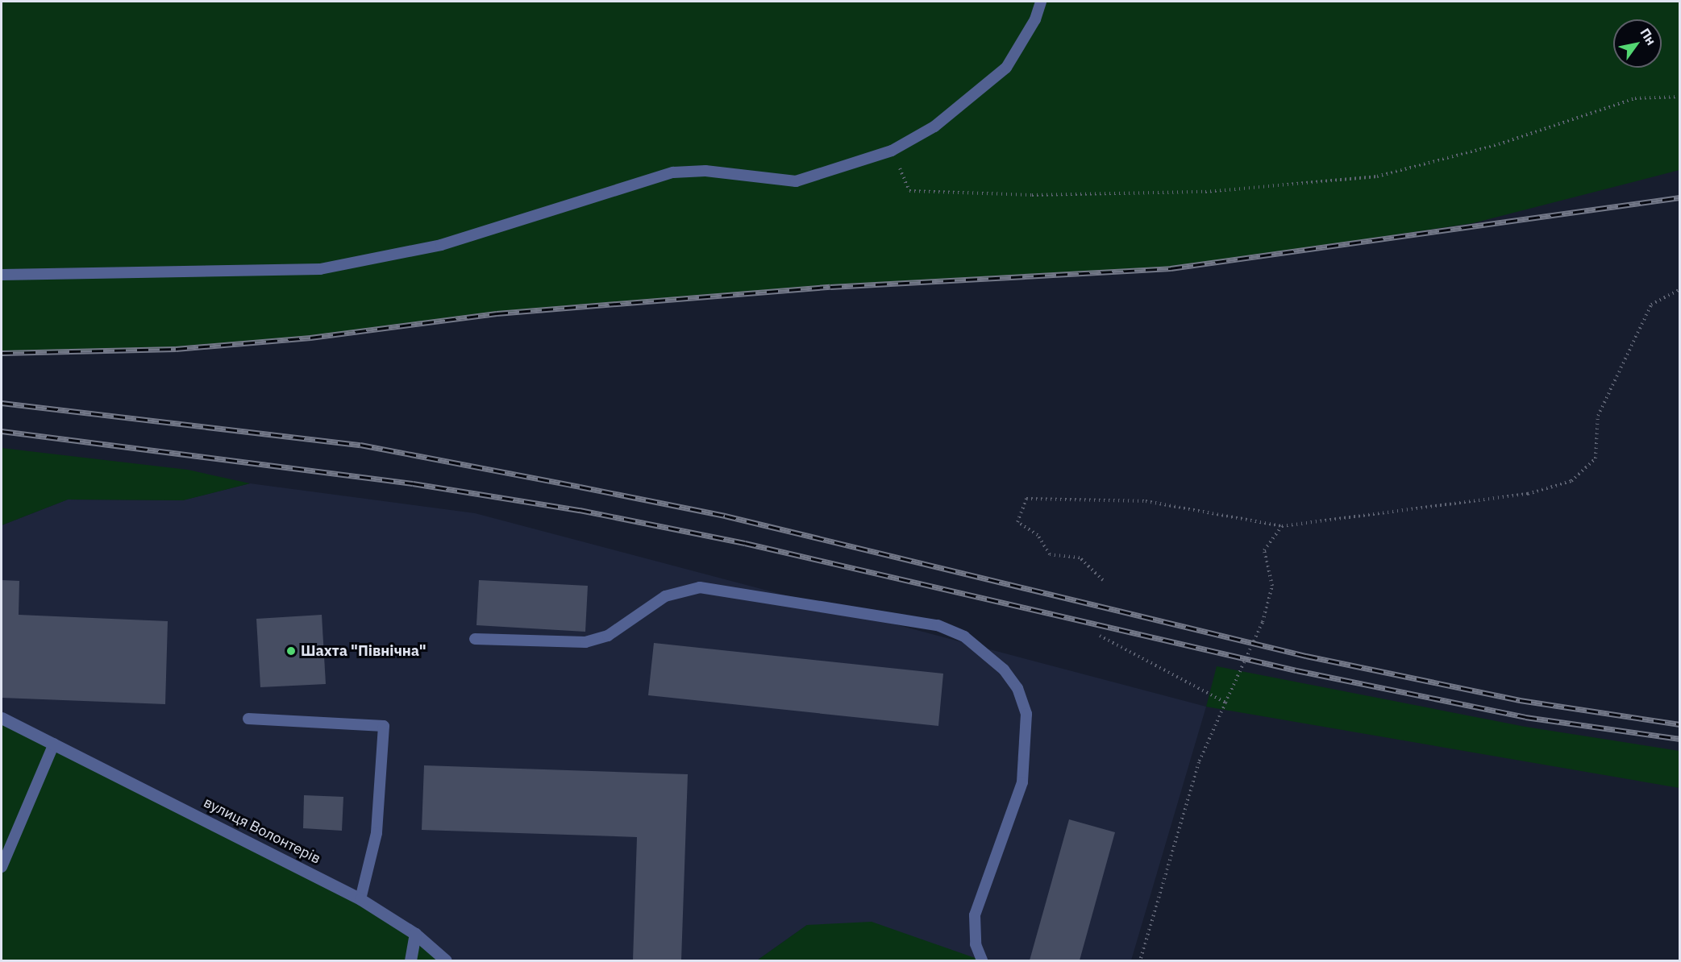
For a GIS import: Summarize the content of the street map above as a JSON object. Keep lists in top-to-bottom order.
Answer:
{
  "streets": {
    "street": ["вулиця Волонтерів"]
  },
  "places": ["Шахта \"Північна\""],
  "north": "top right"
}
